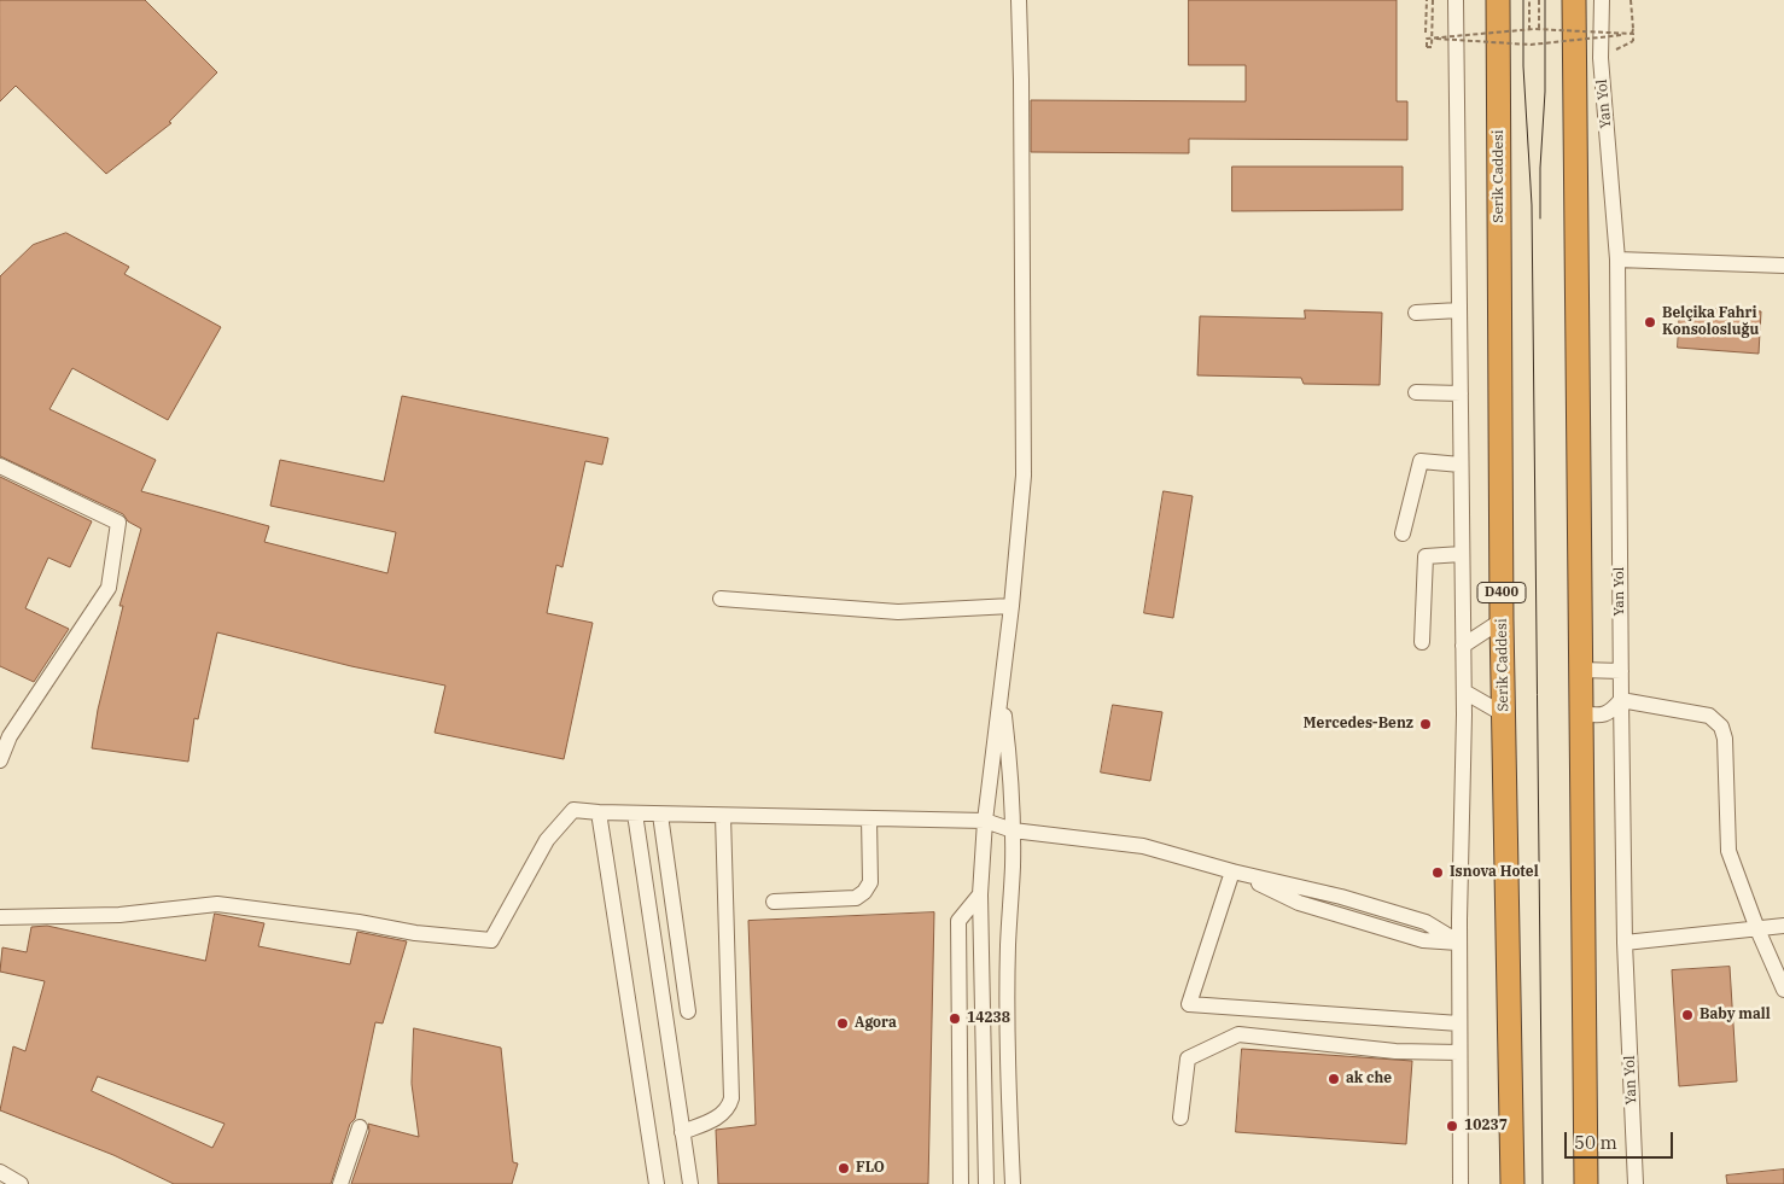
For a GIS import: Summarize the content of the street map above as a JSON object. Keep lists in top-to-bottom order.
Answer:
{
  "streets": {
    "highway": ["Serik Caddesi", "D400"],
    "street": ["Yan Yol"]
  },
  "places": [
    "Belçika Fahri Konsolosluğu",
    "Mercedes-Benz",
    "Isnova Hotel",
    "Baby mall",
    "14238",
    "Agora",
    "ak che",
    "10237",
    "FLO"
  ],
  "scale_bar": "50 m"
}
